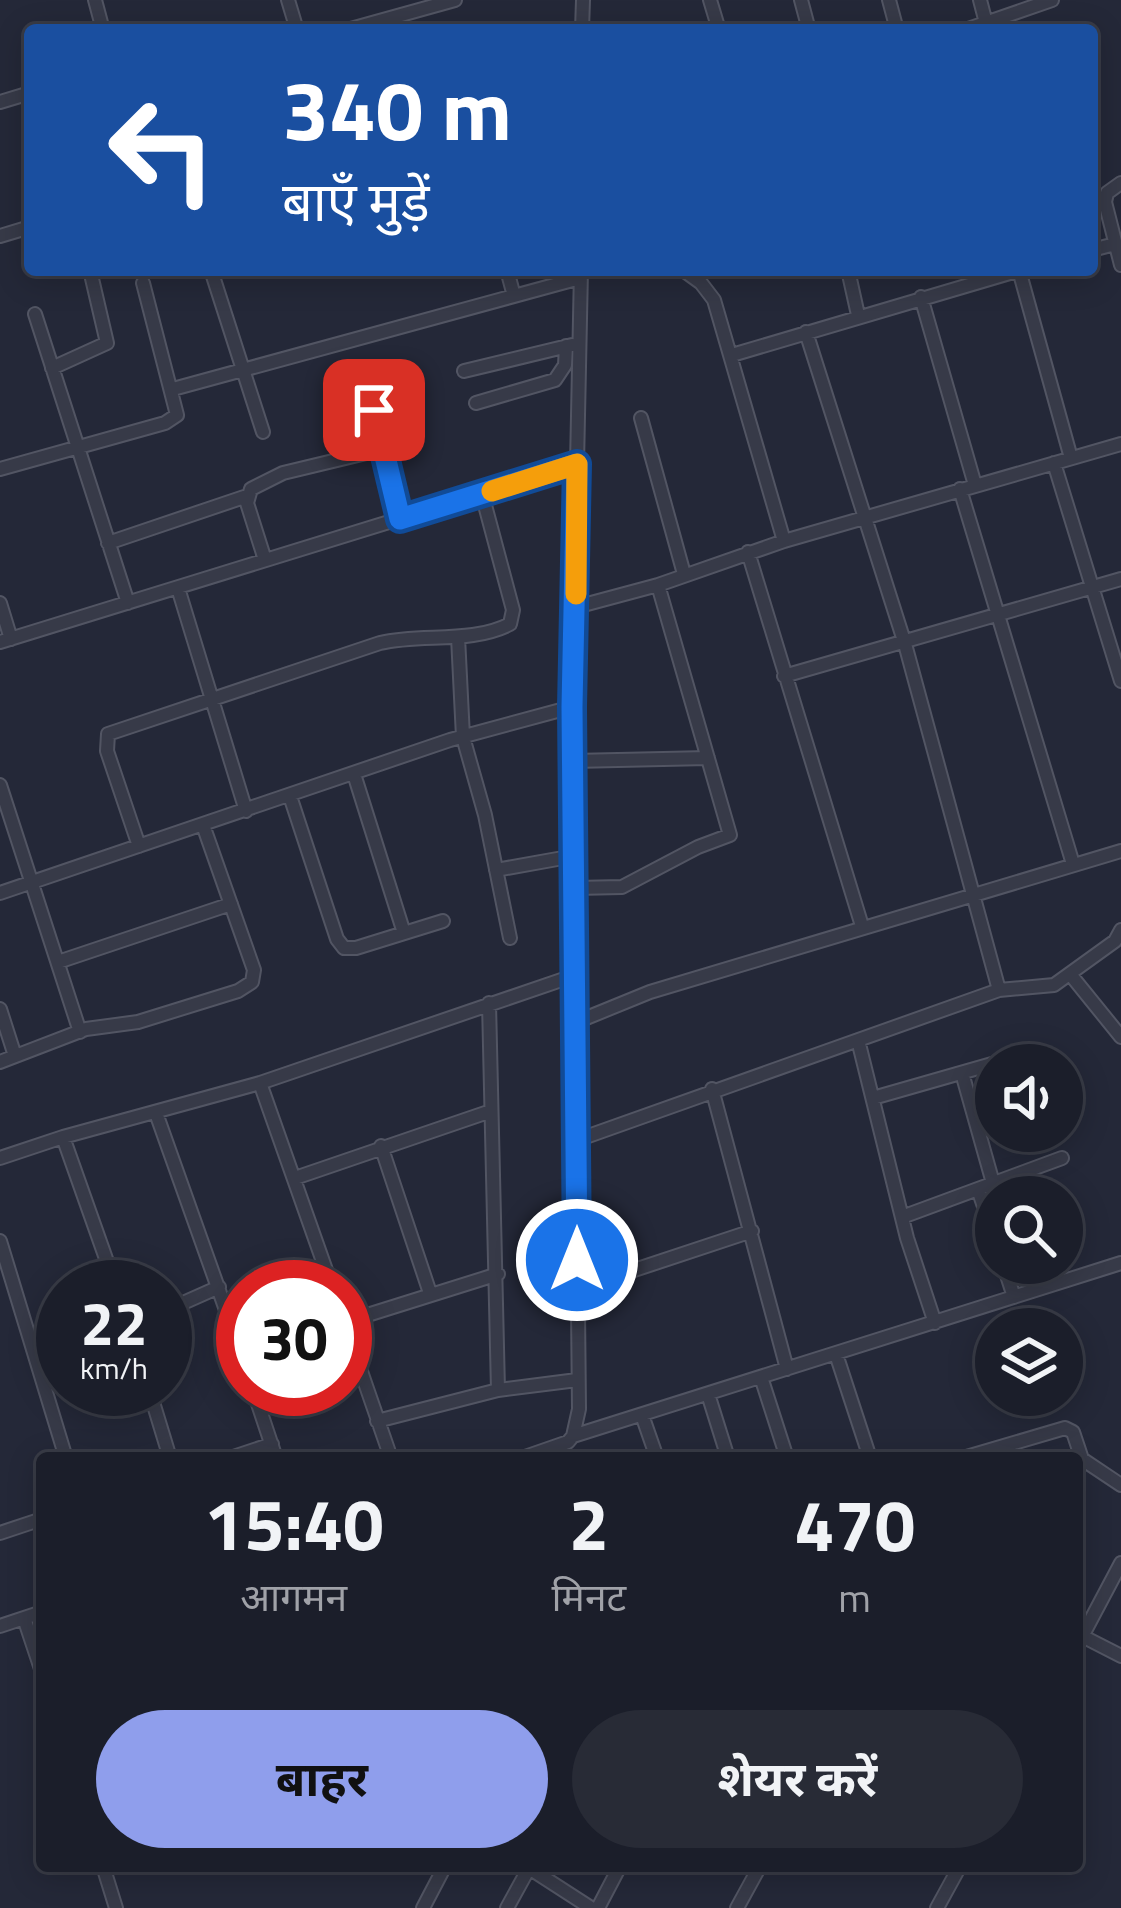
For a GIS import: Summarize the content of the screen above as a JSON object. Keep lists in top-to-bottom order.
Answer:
{
  "page": {
    "turn": ["340 m", "बाएँ मुड़ें"],
    "speed": "22 km/h",
    "limit": "30",
    "eta": [
      "15:40",
      "आगमन",
      "2",
      "मिनट",
      "470",
      "m"
    ],
    "buttons": ["बाहर", "शेयर करें"]
  }
}
